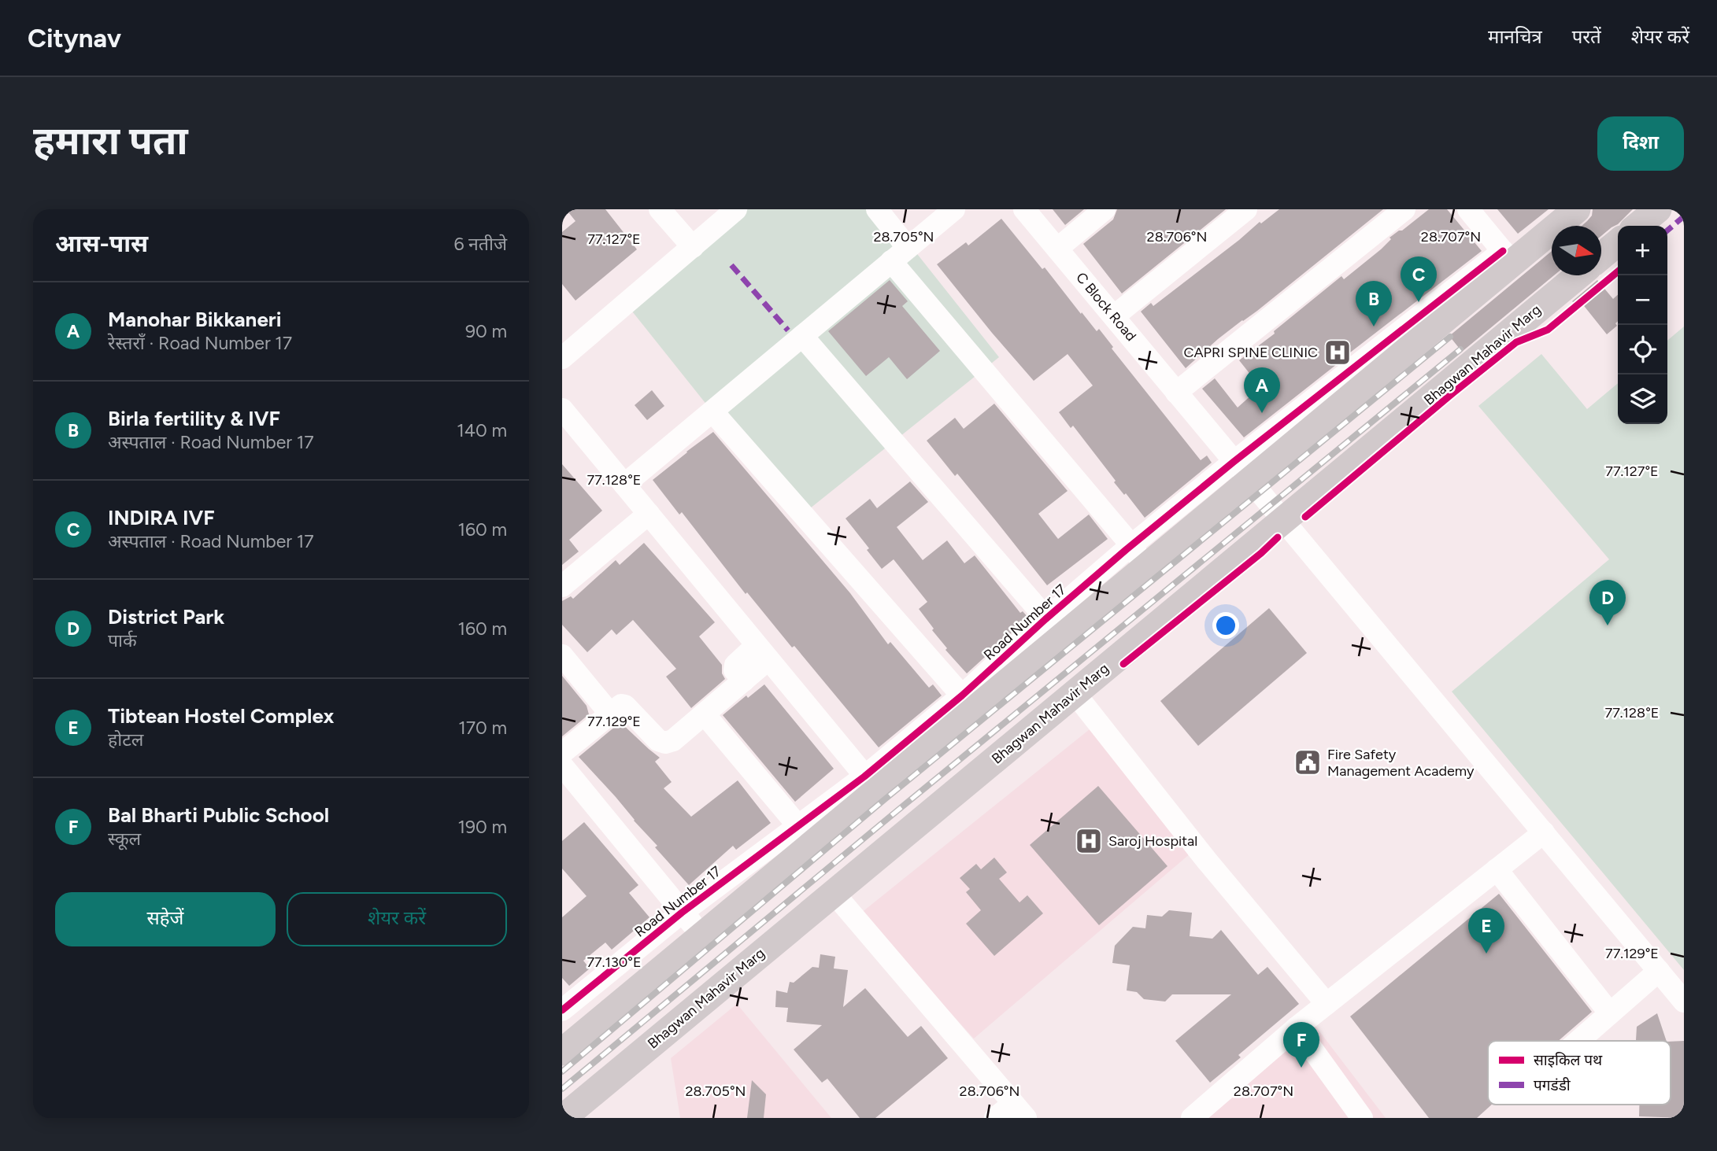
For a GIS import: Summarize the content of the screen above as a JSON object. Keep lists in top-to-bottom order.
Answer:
{
  "streets": {
    "main road": ["Bhagwan Mahavir Marg"],
    "street": ["C Block Road", "Road Number 17"]
  },
  "crossings": [
    ["C Block Road", "Bhagwan Mahavir Marg"],
    ["C Block Road", "Road Number 17"]
  ],
  "places": {
    "hospital": ["CAPRI SPINE CLINIC", "Saroj Hospital"],
    "public building": ["Fire Safety Management Academy"]
  },
  "legend": ["साइकिल पथ", "पगडंडी"],
  "north": "right",
  "page": {
    "header": "Citynav",
    "nav": ["मानचित्र", "परतें", "शेयर करें"],
    "buttons": [
      "दिशा",
      ["सहेजें", "शेयर करें"]
    ],
    "title": "हमारा पता",
    "heading": ["आस-पास", "6 नतीजे"],
    "map_buttons": ["+", "−"],
    "pins": [
      "C",
      "B",
      "A",
      "D",
      "E",
      "F"
    ],
    "list": [
      {
        "mark": "A",
        "name": "Manohar Bikkaneri",
        "note": "रेस्तराँ · Road Number 17",
        "value": "90 m"
      },
      {
        "mark": "B",
        "name": "Birla fertility & IVF",
        "note": "अस्पताल · Road Number 17",
        "value": "140 m"
      },
      {
        "mark": "C",
        "name": "INDIRA IVF",
        "note": "अस्पताल · Road Number 17",
        "value": "160 m"
      },
      {
        "mark": "D",
        "name": "District Park",
        "note": "पार्क",
        "value": "160 m"
      },
      {
        "mark": "E",
        "name": "Tibtean Hostel Complex",
        "note": "होटल",
        "value": "170 m"
      },
      {
        "mark": "F",
        "name": "Bal Bharti Public School",
        "note": "स्कूल",
        "value": "190 m"
      }
    ]
  },
  "coordinates": [
    "28.705°N",
    "28.706°N",
    "28.707°N",
    "77.127°E",
    "77.128°E",
    "77.129°E",
    "77.130°E"
  ]
}
